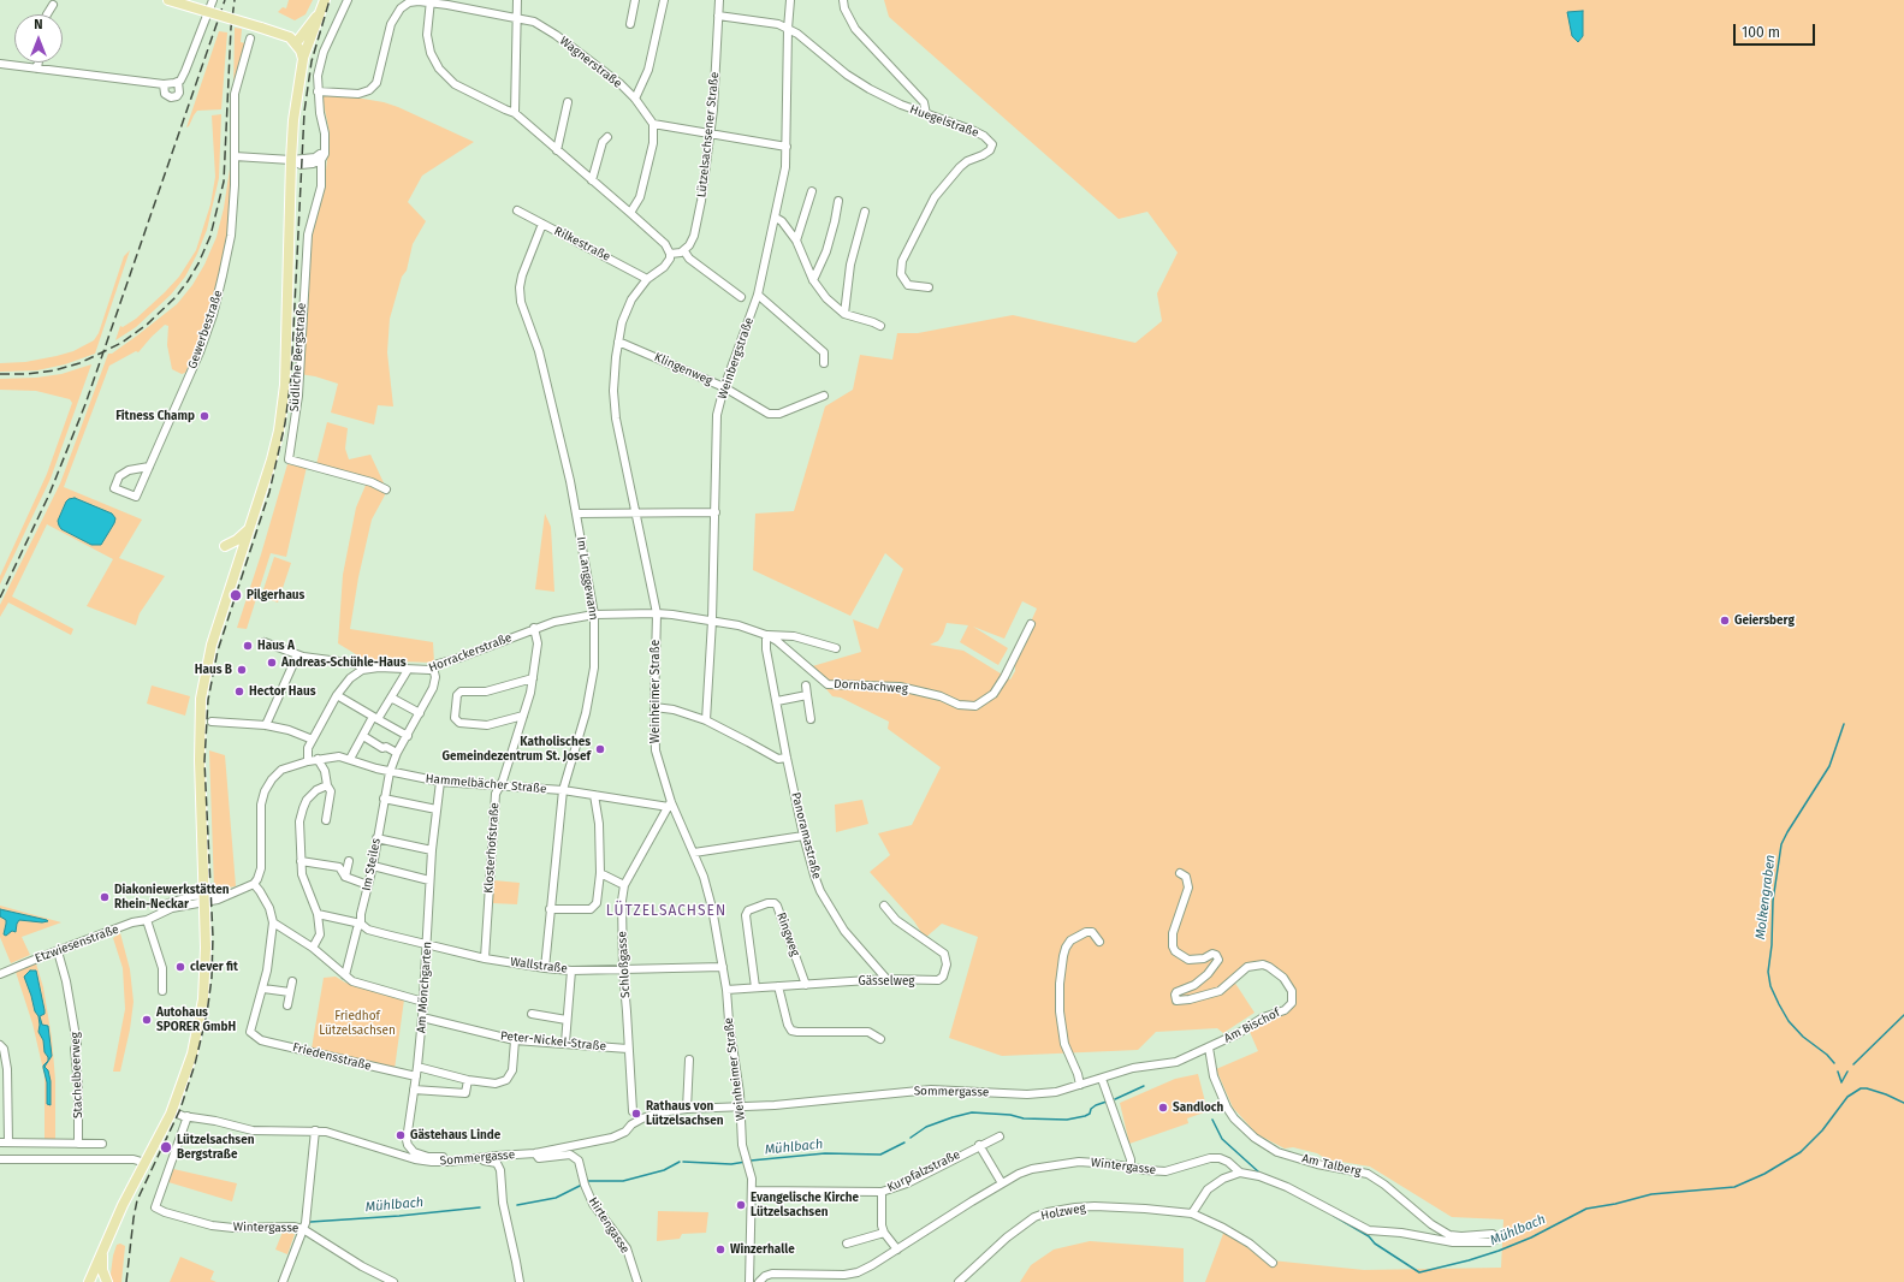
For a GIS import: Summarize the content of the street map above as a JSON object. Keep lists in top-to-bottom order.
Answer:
{
  "streets": {
    "street": [
      "Wagnerstraße",
      "Huegelstraße",
      "Lützelsachsener Straße",
      "Rilkestraße",
      "Gewerbestraße",
      "Südliche Bergstraße",
      "Weinbergstraße",
      "Klingenweg",
      "Im Langgewann",
      "Horrackerstraße",
      "Dornbachweg",
      "Weinheimer Straße",
      "Hammelbächer Straße",
      "Panoramastraße",
      "Klosterhofstraße",
      "Im Steiles",
      "Ringweg",
      "Etzwiesenstraße",
      "Schloßgasse",
      "Wallstraße",
      "Gässelweg",
      "Am Mönchgarten",
      "Am Bischof",
      "Peter-Nickel-Straße",
      "Friedensstraße",
      "Stachelbeerweg",
      "Sommergasse",
      "Am Talberg",
      "Wintergasse",
      "Kurpfalzstraße",
      "Holzweg",
      "Hirtengasse"
    ]
  },
  "crossings": [
    ["Huegelstraße", "Lützelsachsener Straße"],
    ["Huegelstraße", "Weinbergstraße"],
    ["Rilkestraße", "Im Langgewann"],
    ["Rilkestraße", "Weinheimer Straße"],
    ["Weinbergstraße", "Klingenweg"],
    ["Weinbergstraße", "Dornbachweg"],
    ["Klingenweg", "Weinheimer Straße"],
    ["Im Langgewann", "Horrackerstraße"],
    ["Im Langgewann", "Hammelbächer Straße"],
    ["Im Langgewann", "Wallstraße"],
    ["Horrackerstraße", "Dornbachweg"],
    ["Horrackerstraße", "Weinheimer Straße"],
    ["Horrackerstraße", "Klosterhofstraße"],
    ["Horrackerstraße", "Im Steiles"],
    ["Dornbachweg", "Weinheimer Straße"],
    ["Dornbachweg", "Panoramastraße"],
    ["Weinheimer Straße", "Hammelbächer Straße"],
    ["Weinheimer Straße", "Schloßgasse"],
    ["Weinheimer Straße", "Wallstraße"],
    ["Weinheimer Straße", "Gässelweg"],
    ["Weinheimer Straße", "Sommergasse"],
    ["Weinheimer Straße", "Kurpfalzstraße"],
    ["Hammelbächer Straße", "Klosterhofstraße"],
    ["Hammelbächer Straße", "Im Steiles"],
    ["Hammelbächer Straße", "Schloßgasse"],
    ["Hammelbächer Straße", "Am Mönchgarten"],
    ["Panoramastraße", "Gässelweg"],
    ["Klosterhofstraße", "Wallstraße"],
    ["Im Steiles", "Wallstraße"],
    ["Ringweg", "Gässelweg"],
    ["Etzwiesenstraße", "Stachelbeerweg"],
    ["Schloßgasse", "Wallstraße"],
    ["Schloßgasse", "Peter-Nickel-Straße"],
    ["Schloßgasse", "Sommergasse"],
    ["Wallstraße", "Am Mönchgarten"],
    ["Am Mönchgarten", "Peter-Nickel-Straße"],
    ["Am Mönchgarten", "Friedensstraße"],
    ["Am Mönchgarten", "Sommergasse"],
    ["Am Bischof", "Sommergasse"],
    ["Am Bischof", "Am Talberg"],
    ["Sommergasse", "Am Talberg"],
    ["Sommergasse", "Wintergasse"],
    ["Sommergasse", "Hirtengasse"],
    ["Am Talberg", "Wintergasse"]
  ],
  "districts": ["LÜTZELSACHSEN"],
  "water": ["Molkengraben", "Mühlbach"],
  "parks": ["Friedhof Lützelsachsen"],
  "places": [
    "Fitness Champ",
    "Pilgerhaus",
    "Geiersberg",
    "Haus A",
    "Andreas-Schühle-Haus",
    "Haus B",
    "Hector Haus",
    "Katholisches Gemeindezentrum St. Josef",
    "Diakoniewerkstätten Rhein-Neckar",
    "clever fit",
    "Autohaus SPORER GmbH",
    "Sandloch",
    "Rathaus von Lützelsachsen",
    "Gästehaus Linde",
    "Lützelsachsen Bergstraße",
    "Evangelische Kirche Lützelsachsen",
    "Winzerhalle"
  ],
  "scale_bar": "100 m",
  "north": "top"
}
